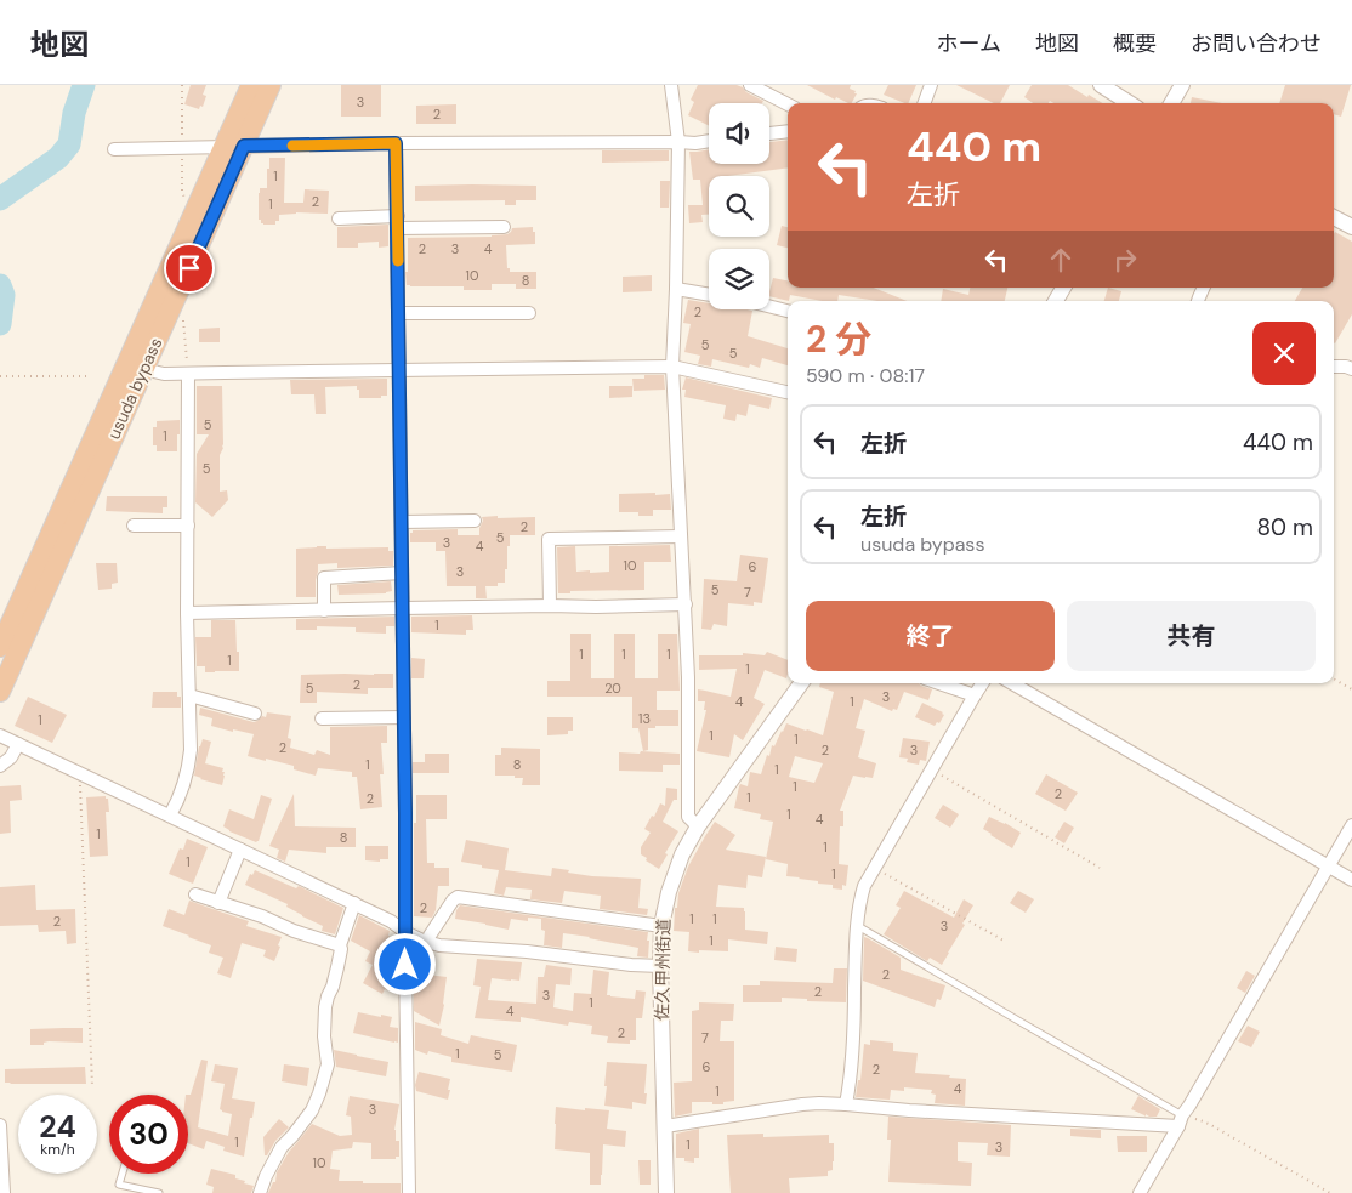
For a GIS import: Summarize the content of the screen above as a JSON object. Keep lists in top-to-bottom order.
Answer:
{
  "streets": {
    "highway": ["usuda bypass"],
    "street": ["佐久甲州街道"]
  },
  "house_numbers": [
    "3",
    "2",
    "1",
    "2",
    "1",
    "2",
    "3",
    "4",
    "10",
    "8",
    "2",
    "5",
    "5",
    "5",
    "1",
    "5",
    "2",
    "5",
    "3",
    "4",
    "10",
    "6",
    "3",
    "5",
    "7",
    "1",
    "1",
    "1",
    "1",
    "1",
    "1",
    "2",
    "5",
    "20",
    "3",
    "4",
    "1",
    "13",
    "1",
    "1",
    "1",
    "2",
    "2",
    "3",
    "1",
    "8",
    "1",
    "1",
    "2",
    "1",
    "2",
    "1",
    "4",
    "1",
    "8",
    "1",
    "1",
    "1",
    "2",
    "1",
    "1",
    "2",
    "3",
    "1",
    "2",
    "2",
    "3",
    "1",
    "4",
    "2",
    "7",
    "1",
    "5",
    "6",
    "2",
    "4",
    "1",
    "3",
    "1",
    "1",
    "3",
    "10"
  ],
  "page": {
    "header": "地図",
    "nav": [
      "ホーム",
      "地図",
      "概要",
      "お問い合わせ"
    ],
    "turn": ["440 m", "左折"],
    "heading": ["2 分", "590 m · 08:17"],
    "list": [
      {
        "name": "左折",
        "value": "440 m"
      },
      {
        "name": "左折",
        "note": "usuda bypass",
        "value": "80 m"
      }
    ],
    "buttons": ["終了", "共有"],
    "speed": "24 km/h",
    "limit": "30"
  }
}
